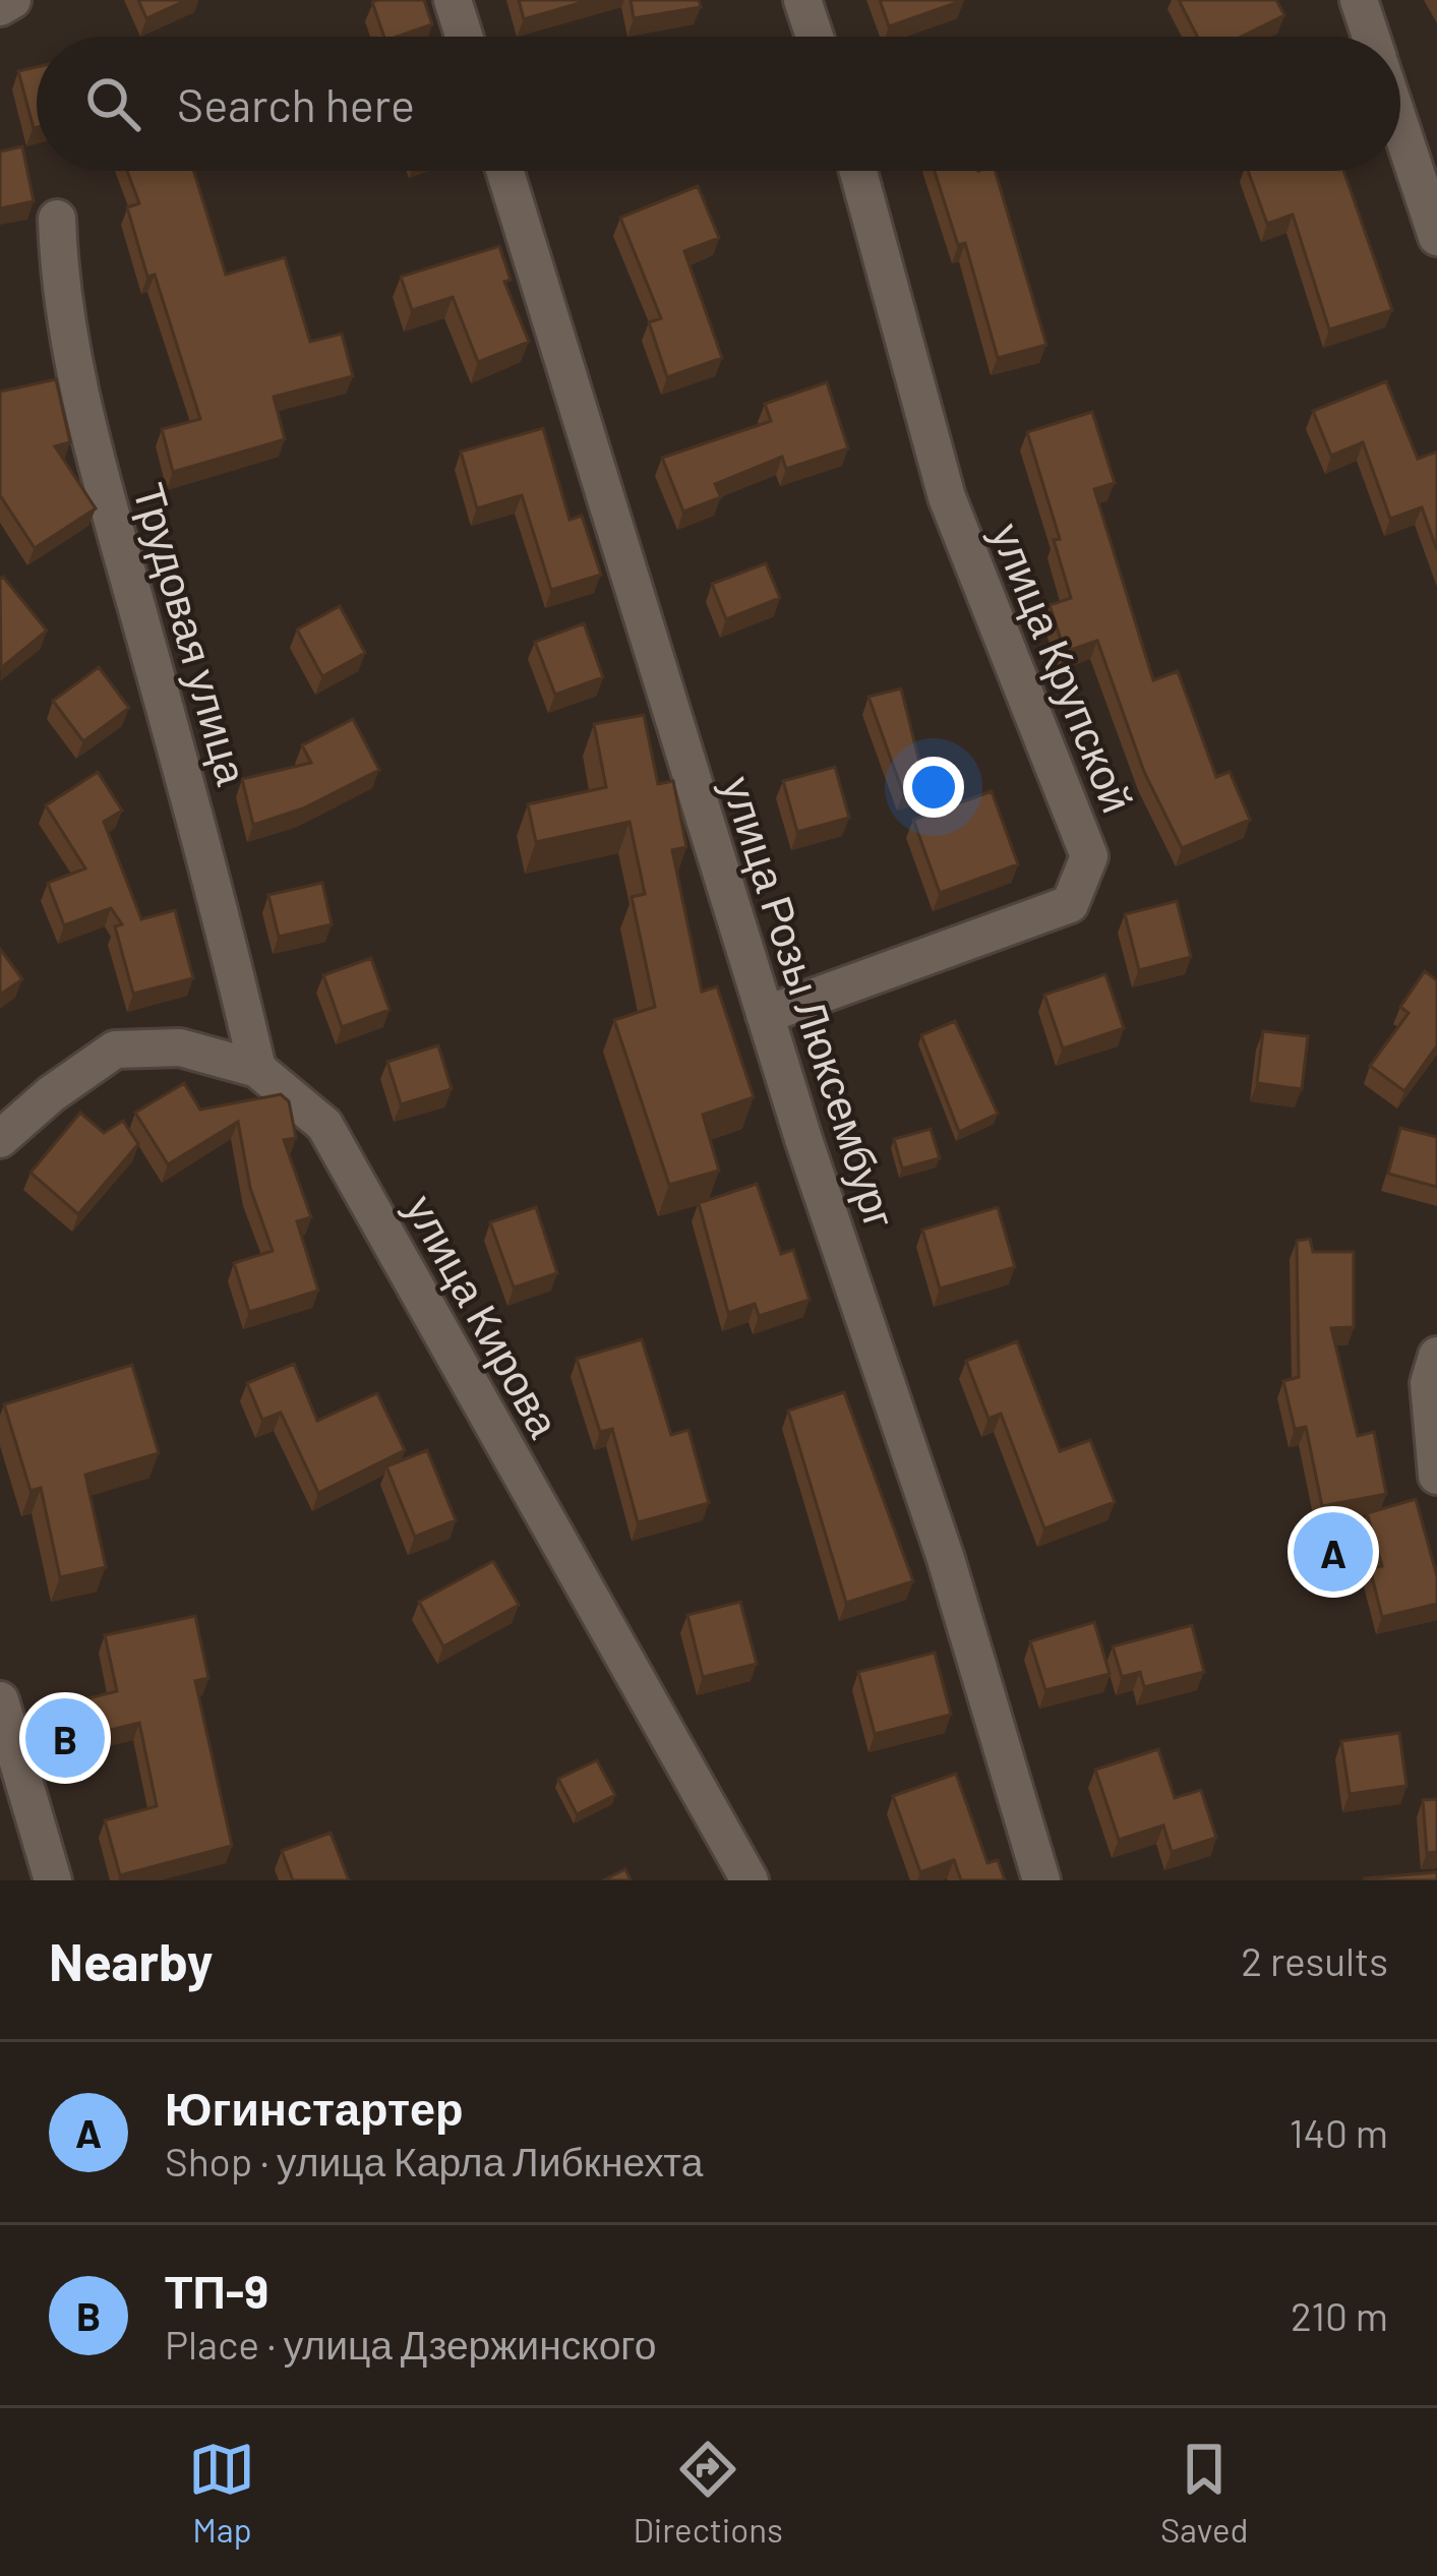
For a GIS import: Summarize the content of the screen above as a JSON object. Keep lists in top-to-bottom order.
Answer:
{
  "streets": {
    "street": [
      "Трудовая улица",
      "улица Крупской",
      "улица Розы Люксембург",
      "улица Кирова"
    ]
  },
  "crossings": [
    ["Трудовая улица", "улица Кирова"],
    ["улица Крупской", "улица Розы Люксембург"]
  ],
  "page": {
    "search": "Search here",
    "pins": ["A", "B"],
    "heading": ["Nearby", "2 results"],
    "list": [
      {
        "mark": "A",
        "name": "Югинстартер",
        "note": "Shop · улица Карла Либкнехта",
        "value": "140 m"
      },
      {
        "mark": "B",
        "name": "ТП-9",
        "note": "Place · улица Дзержинского",
        "value": "210 m"
      }
    ],
    "nav": ["Map", "Directions", "Saved"]
  }
}
